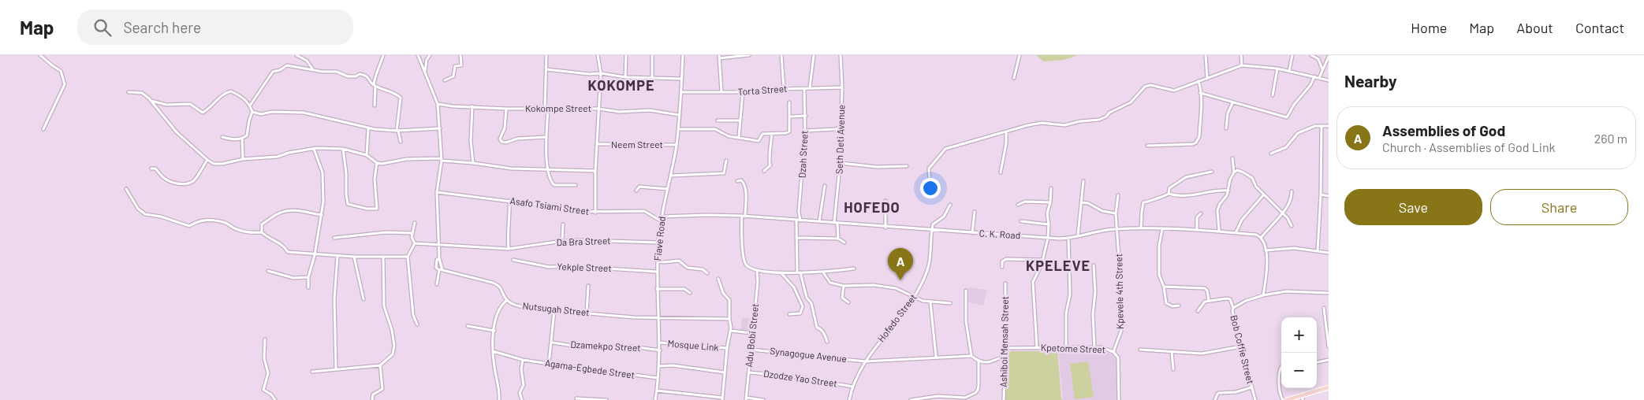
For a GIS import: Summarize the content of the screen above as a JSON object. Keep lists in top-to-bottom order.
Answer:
{
  "streets": {
    "street": [
      "Torta Street",
      "Kokompe Street",
      "Seth Deti Avenue",
      "Neem Street",
      "Dzah Street",
      "Asafo Tsiami Street",
      "C. K. Road",
      "Fiave Road",
      "Da Bra Street",
      "Yekple Street",
      "Kpevele 4th Street",
      "Nutsugah Street",
      "Hofedo Street",
      "Adu Bobi Street",
      "Ashiboi Mensah Street",
      "Mosque Link",
      "Dzamekpo Street",
      "Kpetome Street",
      "Bob Coffie Street",
      "Synagogue Avenue",
      "Agama-Egbede Street",
      "Dzodze Yao Street"
    ]
  },
  "crossings": [
    ["Torta Street", "Seth Deti Avenue"],
    ["Torta Street", "Dzah Street"],
    ["Torta Street", "Fiave Road"],
    ["Kokompe Street", "Fiave Road"],
    ["Seth Deti Avenue", "C. K. Road"],
    ["Neem Street", "Fiave Road"],
    ["Dzah Street", "C. K. Road"],
    ["Asafo Tsiami Street", "Fiave Road"],
    ["C. K. Road", "Fiave Road"],
    ["C. K. Road", "Kpevele 4th Street"],
    ["C. K. Road", "Hofedo Street"],
    ["Fiave Road", "Da Bra Street"],
    ["Fiave Road", "Yekple Street"],
    ["Fiave Road", "Nutsugah Street"],
    ["Fiave Road", "Mosque Link"],
    ["Fiave Road", "Dzamekpo Street"],
    ["Fiave Road", "Agama-Egbede Street"],
    ["Kpevele 4th Street", "Kpetome Street"],
    ["Hofedo Street", "Synagogue Avenue"],
    ["Hofedo Street", "Dzodze Yao Street"],
    ["Adu Bobi Street", "Synagogue Avenue"],
    ["Adu Bobi Street", "Dzodze Yao Street"],
    ["Ashiboi Mensah Street", "Kpetome Street"]
  ],
  "districts": ["KOKOMPE", "HOFEDO", "KPELEVE"],
  "page": {
    "header": "Map",
    "search": "Search here",
    "nav": [
      "Home",
      "Map",
      "About",
      "Contact"
    ],
    "heading": "Nearby",
    "list": [
      {
        "mark": "A",
        "name": "Assemblies of God",
        "note": "Church · Assemblies of God Link",
        "value": "260 m"
      }
    ],
    "buttons": ["Save", "Share"],
    "pins": "A",
    "map_buttons": ["+", "−"]
  }
}
